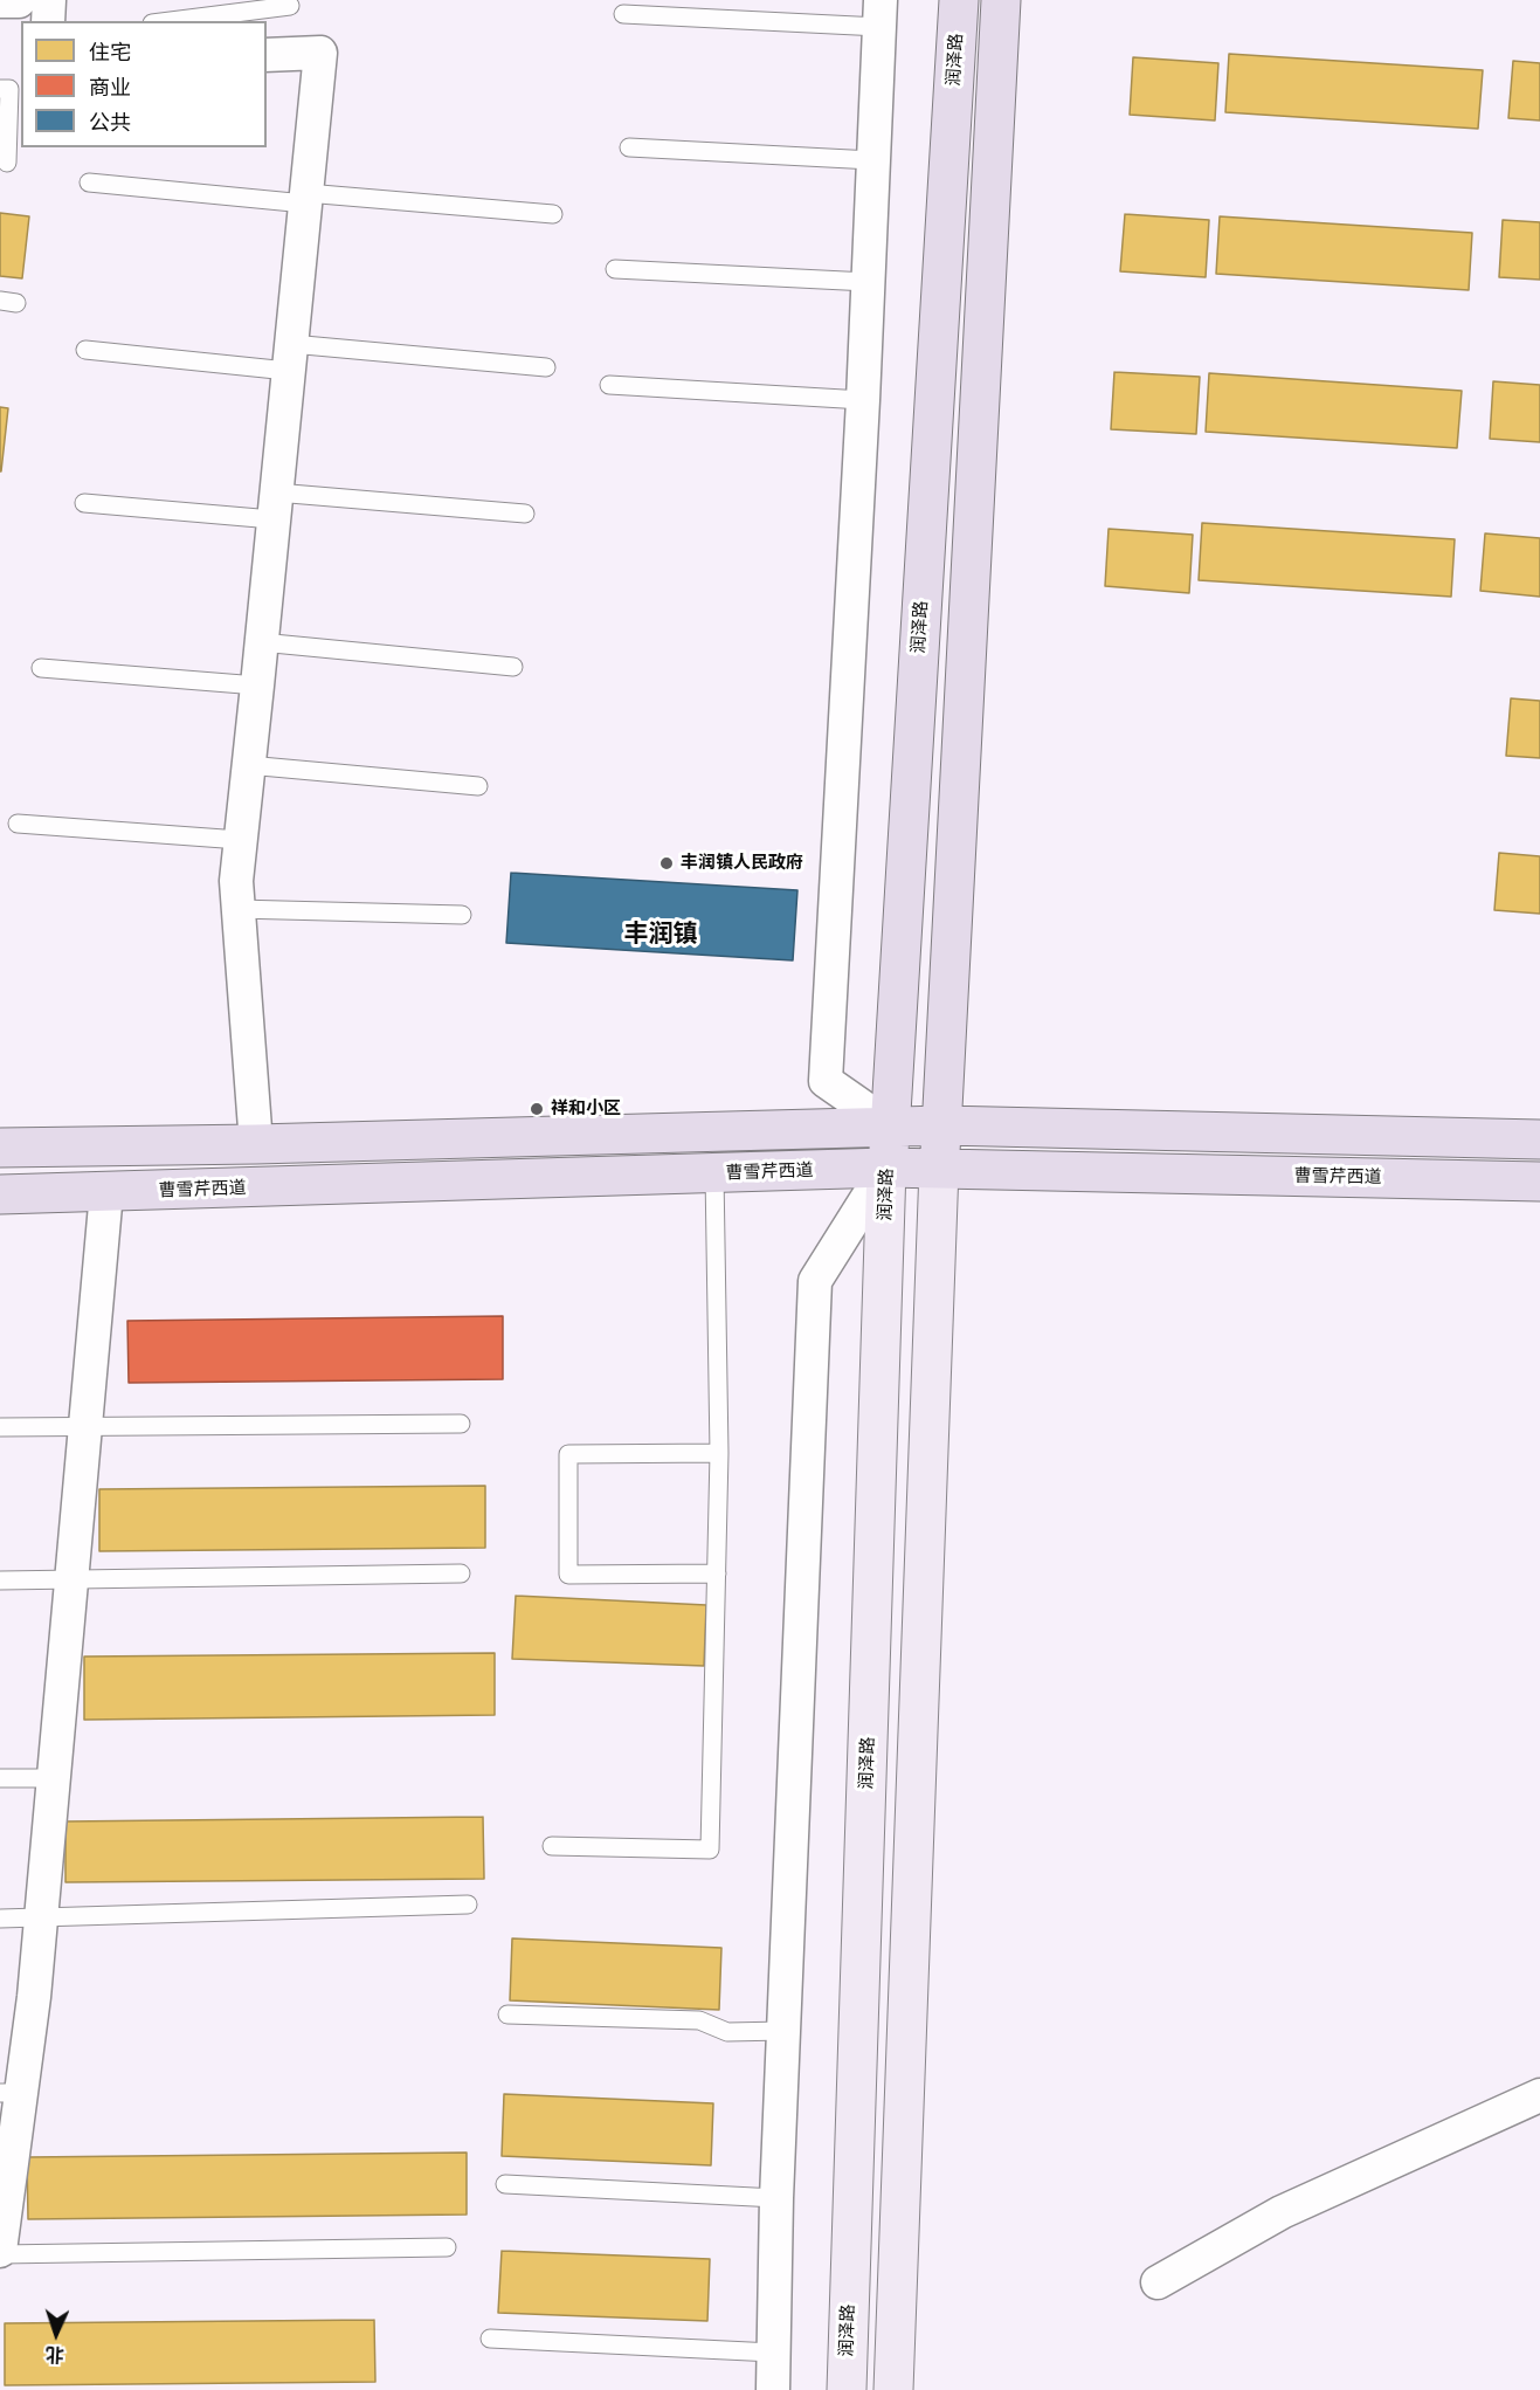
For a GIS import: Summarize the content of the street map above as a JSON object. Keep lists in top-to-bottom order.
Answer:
{
  "streets": {
    "main road": ["润泽路", "曹雪芹西道"]
  },
  "crossings": [
    ["润泽路", "曹雪芹西道"]
  ],
  "districts": ["丰润镇"],
  "places": ["丰润镇人民政府", "祥和小区"],
  "legend": ["住宅", "商业", "公共"],
  "north": "bottom"
}
